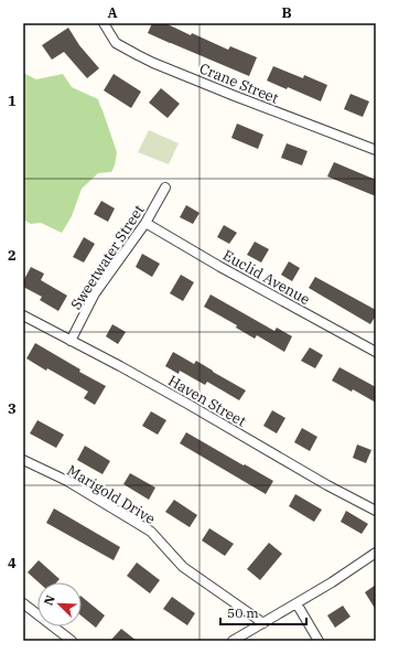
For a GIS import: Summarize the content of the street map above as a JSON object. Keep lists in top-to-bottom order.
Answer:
{
  "streets": {
    "street": [
      "Crane Street",
      "Sweetwater Street",
      "Euclid Avenue",
      "Haven Street",
      "Marigold Drive"
    ]
  },
  "crossings": [
    ["Sweetwater Street", "Euclid Avenue"],
    ["Sweetwater Street", "Haven Street"]
  ],
  "scale_bar": "50 m",
  "north": "top left",
  "grid": {
    "columns": ["A", "B"],
    "rows": [
      "1",
      "2",
      "3",
      "4"
    ]
  }
}
